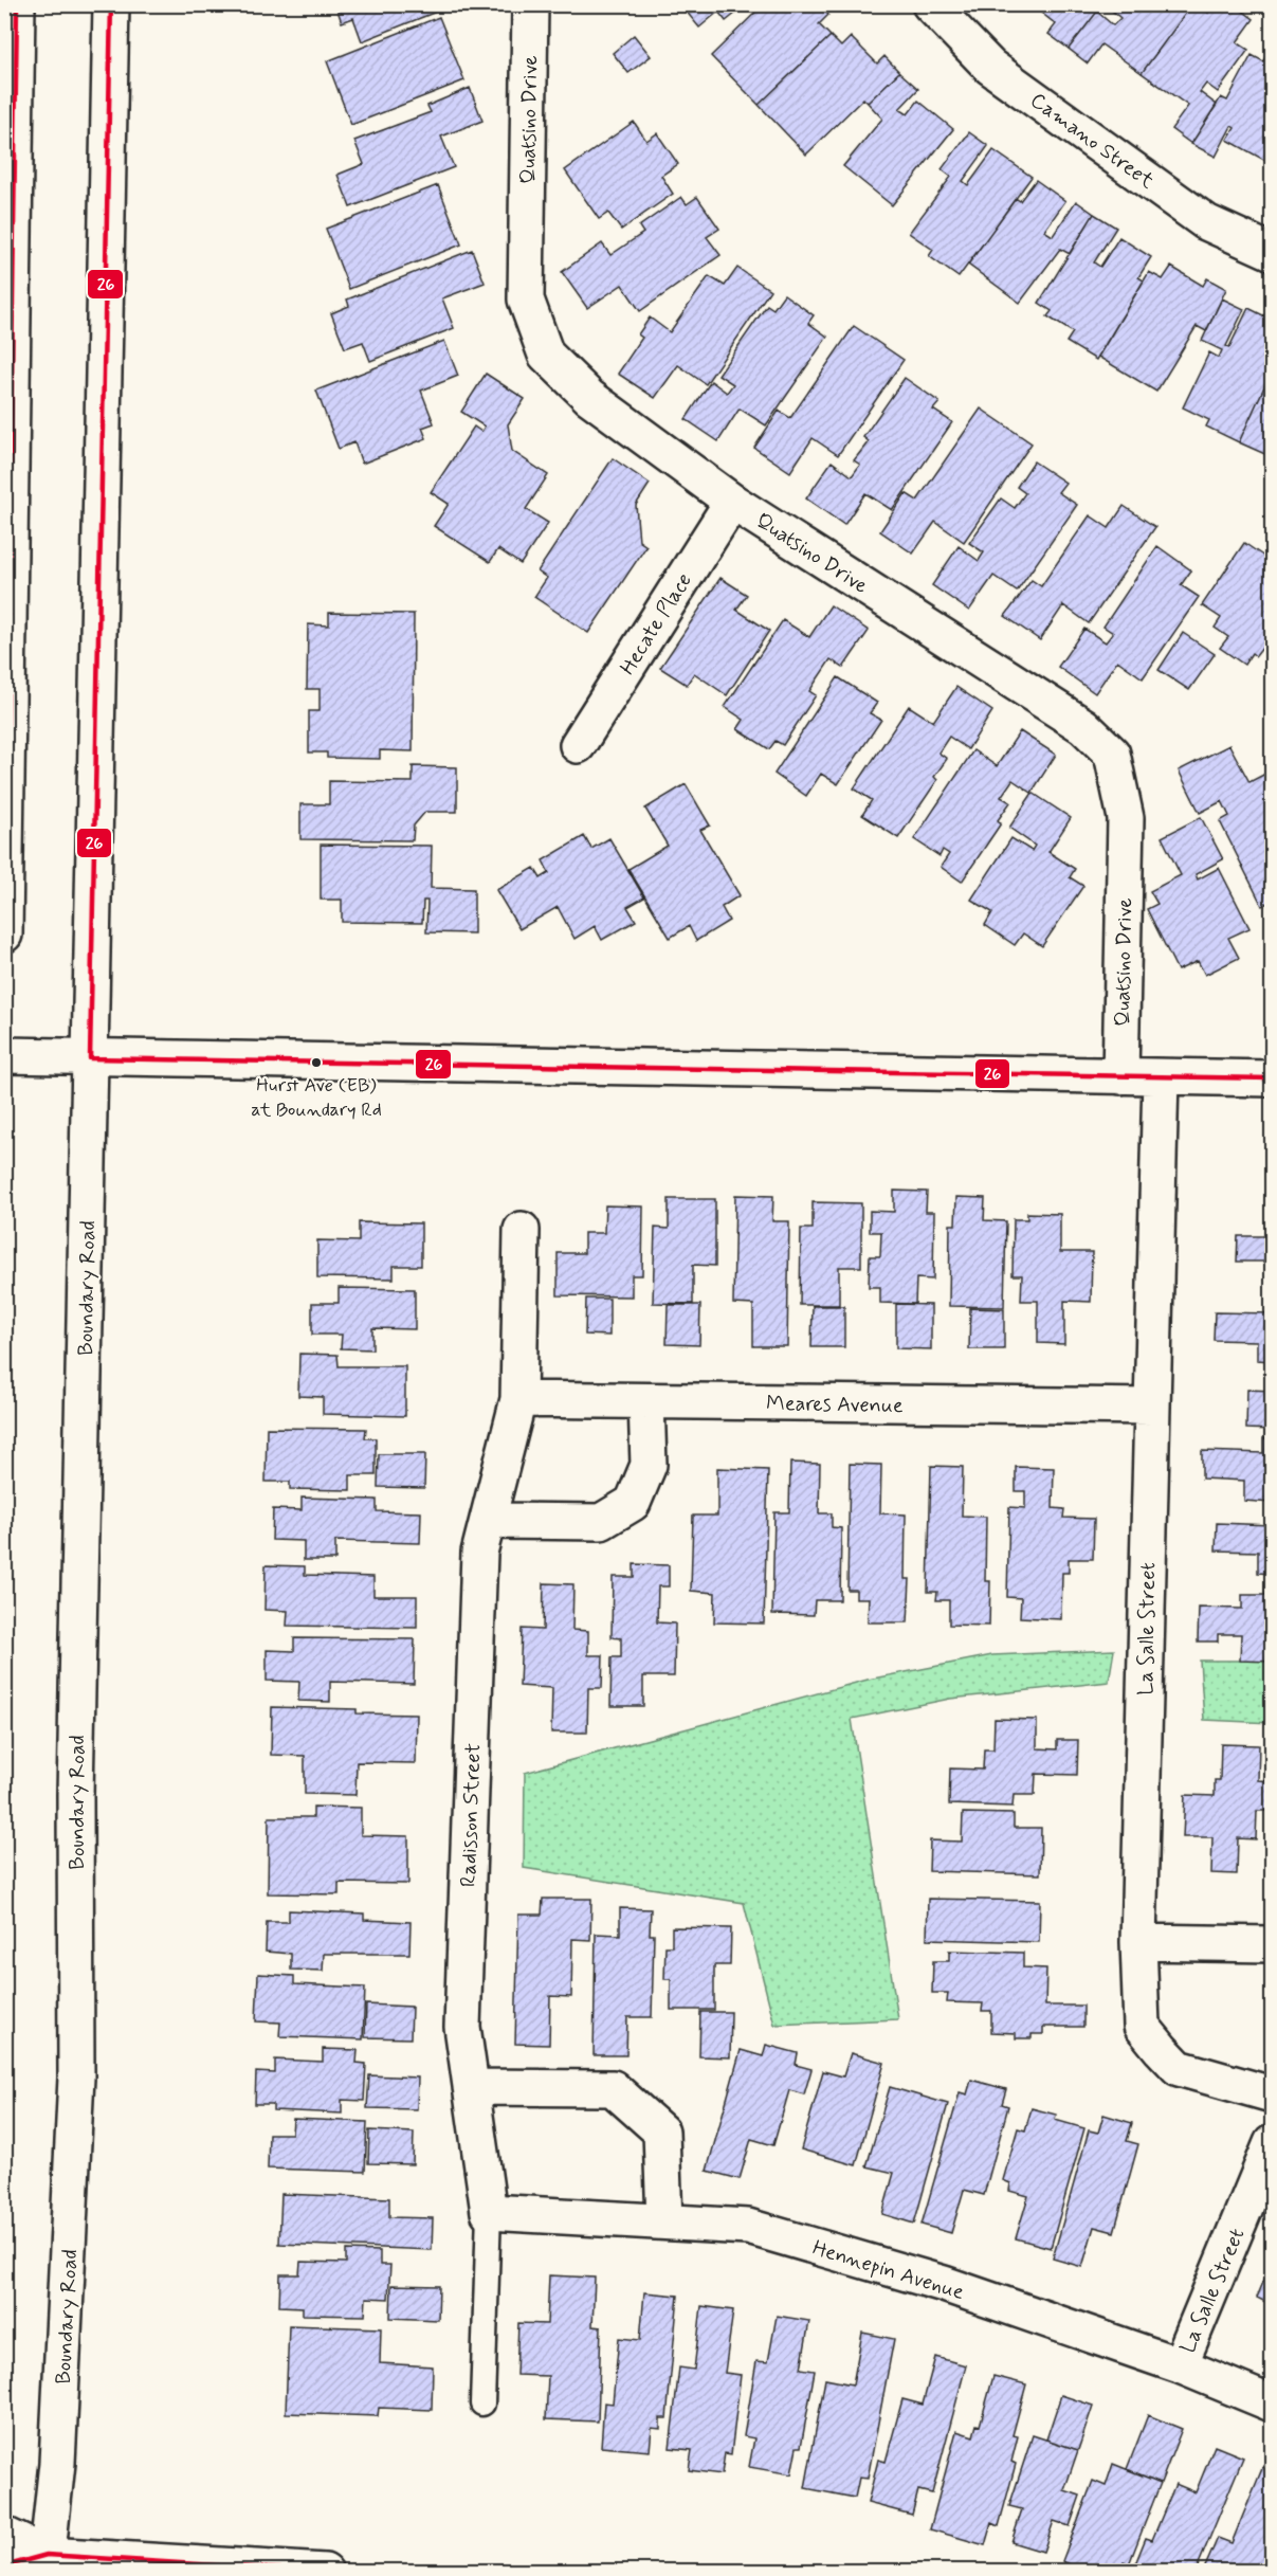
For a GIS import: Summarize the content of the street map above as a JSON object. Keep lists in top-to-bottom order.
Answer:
{
  "streets": {
    "street": [
      "Quatsino Drive",
      "Camano Street",
      "Hecate Place",
      "Boundary Road",
      "Meares Avenue",
      "La Salle Street",
      "Radisson Street",
      "Hennepin Avenue"
    ]
  },
  "crossings": [
    ["Quatsino Drive", "Hecate Place"],
    ["Meares Avenue", "La Salle Street"],
    ["Meares Avenue", "Radisson Street"],
    ["La Salle Street", "Hennepin Avenue"],
    ["Radisson Street", "Hennepin Avenue"]
  ],
  "places": ["Hurst Ave (EB) at Boundary Rd"],
  "lines": ["transit line 26"]
}
